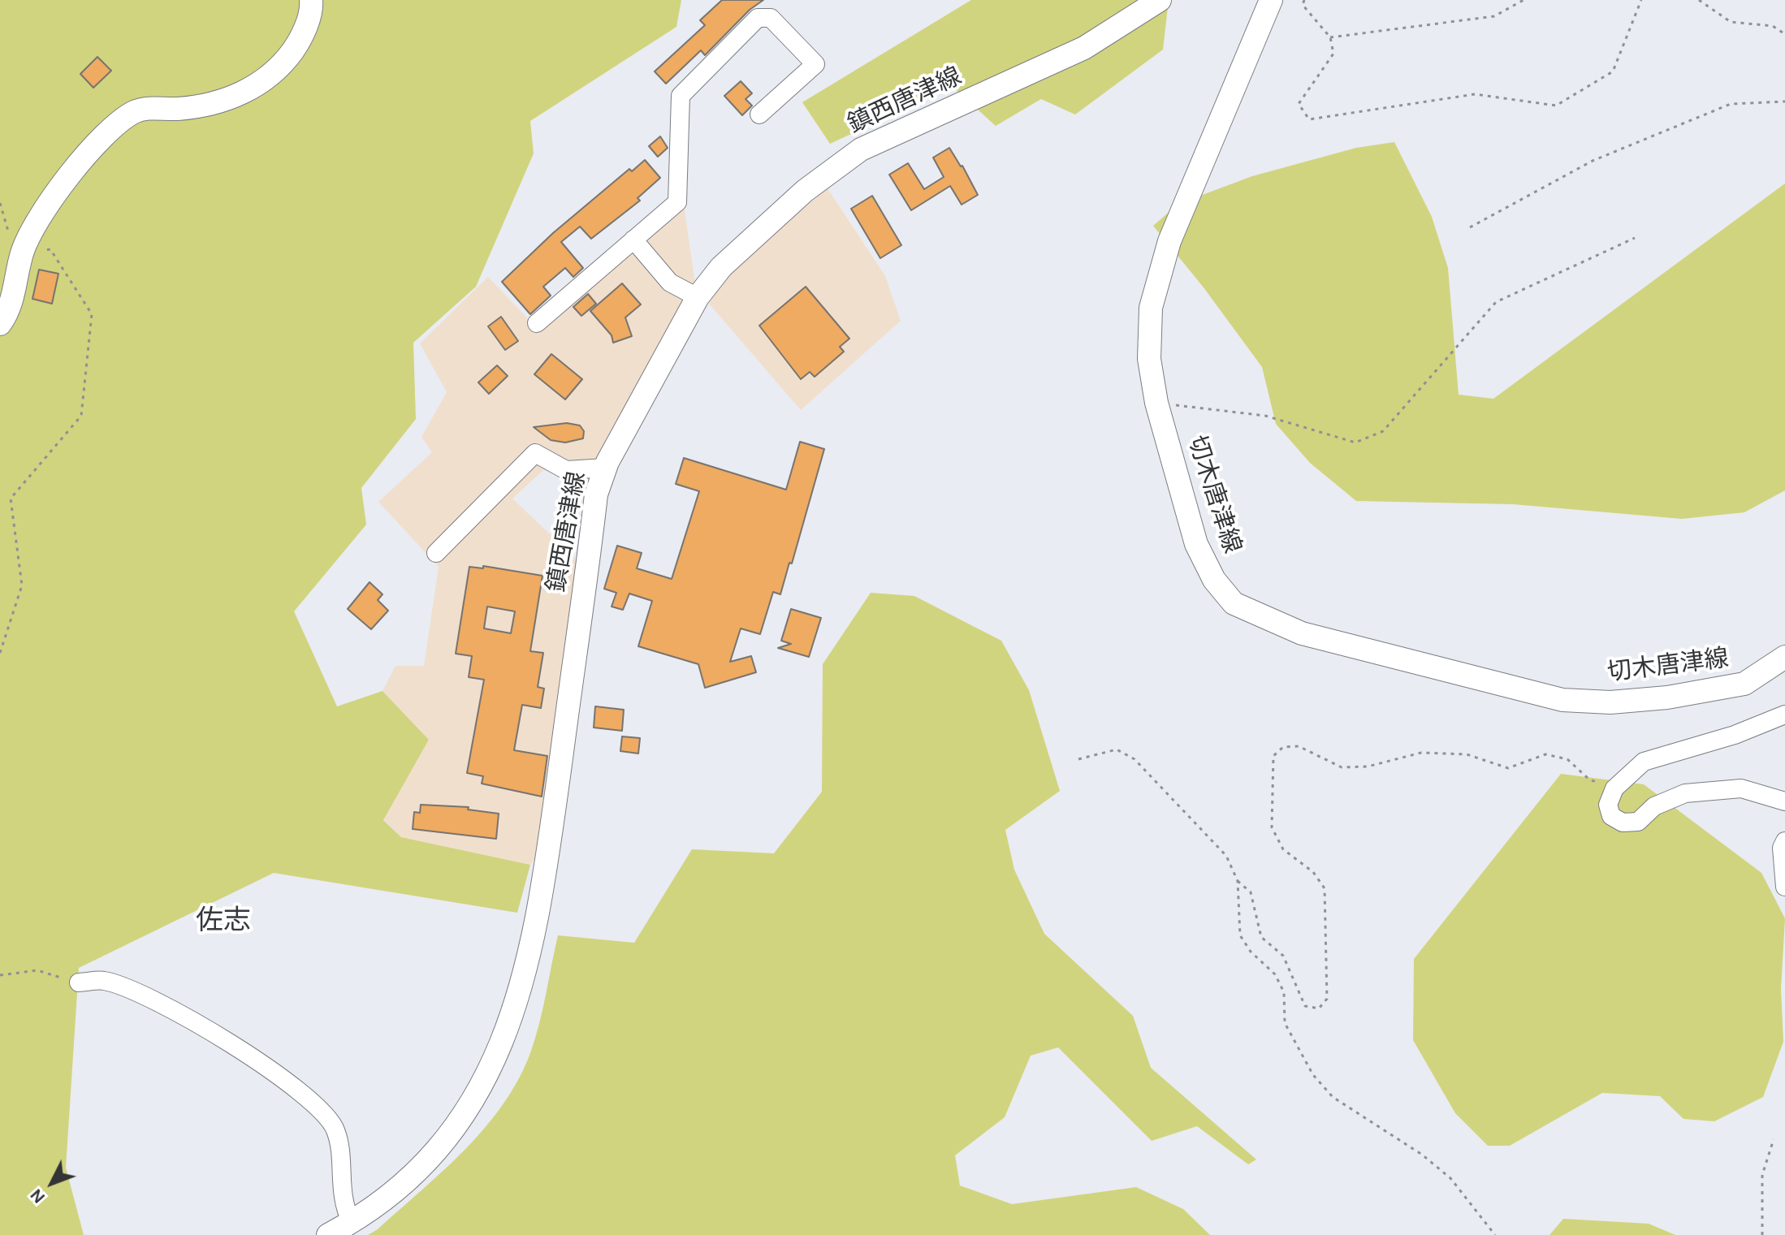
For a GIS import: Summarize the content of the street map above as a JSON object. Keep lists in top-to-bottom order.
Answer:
{
  "streets": {
    "main road": ["鎮西唐津線", "切木唐津線"]
  },
  "districts": ["佐志"],
  "north": "bottom left"
}
